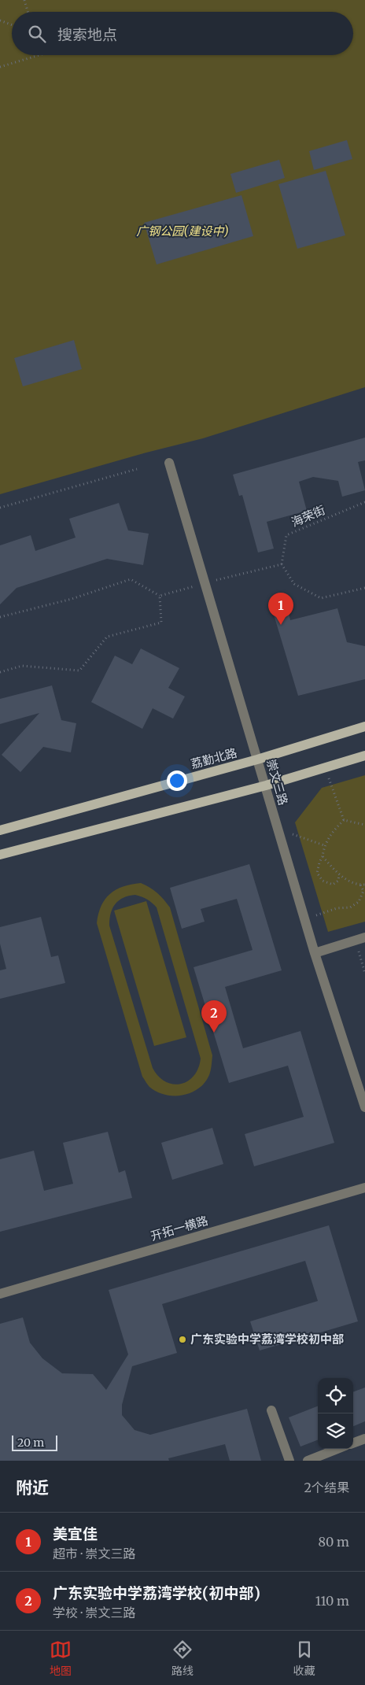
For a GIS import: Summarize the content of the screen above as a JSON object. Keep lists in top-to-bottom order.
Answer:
{
  "streets": {
    "main road": ["荔勤北路"],
    "street": ["崇文三路", "开拓一横路"],
    "path": ["海荣街"]
  },
  "crossings": [
    ["荔勤北路", "崇文三路"]
  ],
  "parks": ["广钢公园(建设中)"],
  "places": ["广东实验中学荔湾学校初中部"],
  "scale_bar": "20 m",
  "page": {
    "search": "搜索地点",
    "pins": ["1", "2"],
    "scale": "20 m",
    "heading": ["附近", "2个结果"],
    "list": [
      {
        "mark": "1",
        "name": "美宜佳",
        "note": "超市 · 崇文三路",
        "value": "80 m"
      },
      {
        "mark": "2",
        "name": "广东实验中学荔湾学校(初中部)",
        "note": "学校 · 崇文三路",
        "value": "110 m"
      }
    ],
    "nav": ["地图", "路线", "收藏"]
  }
}
